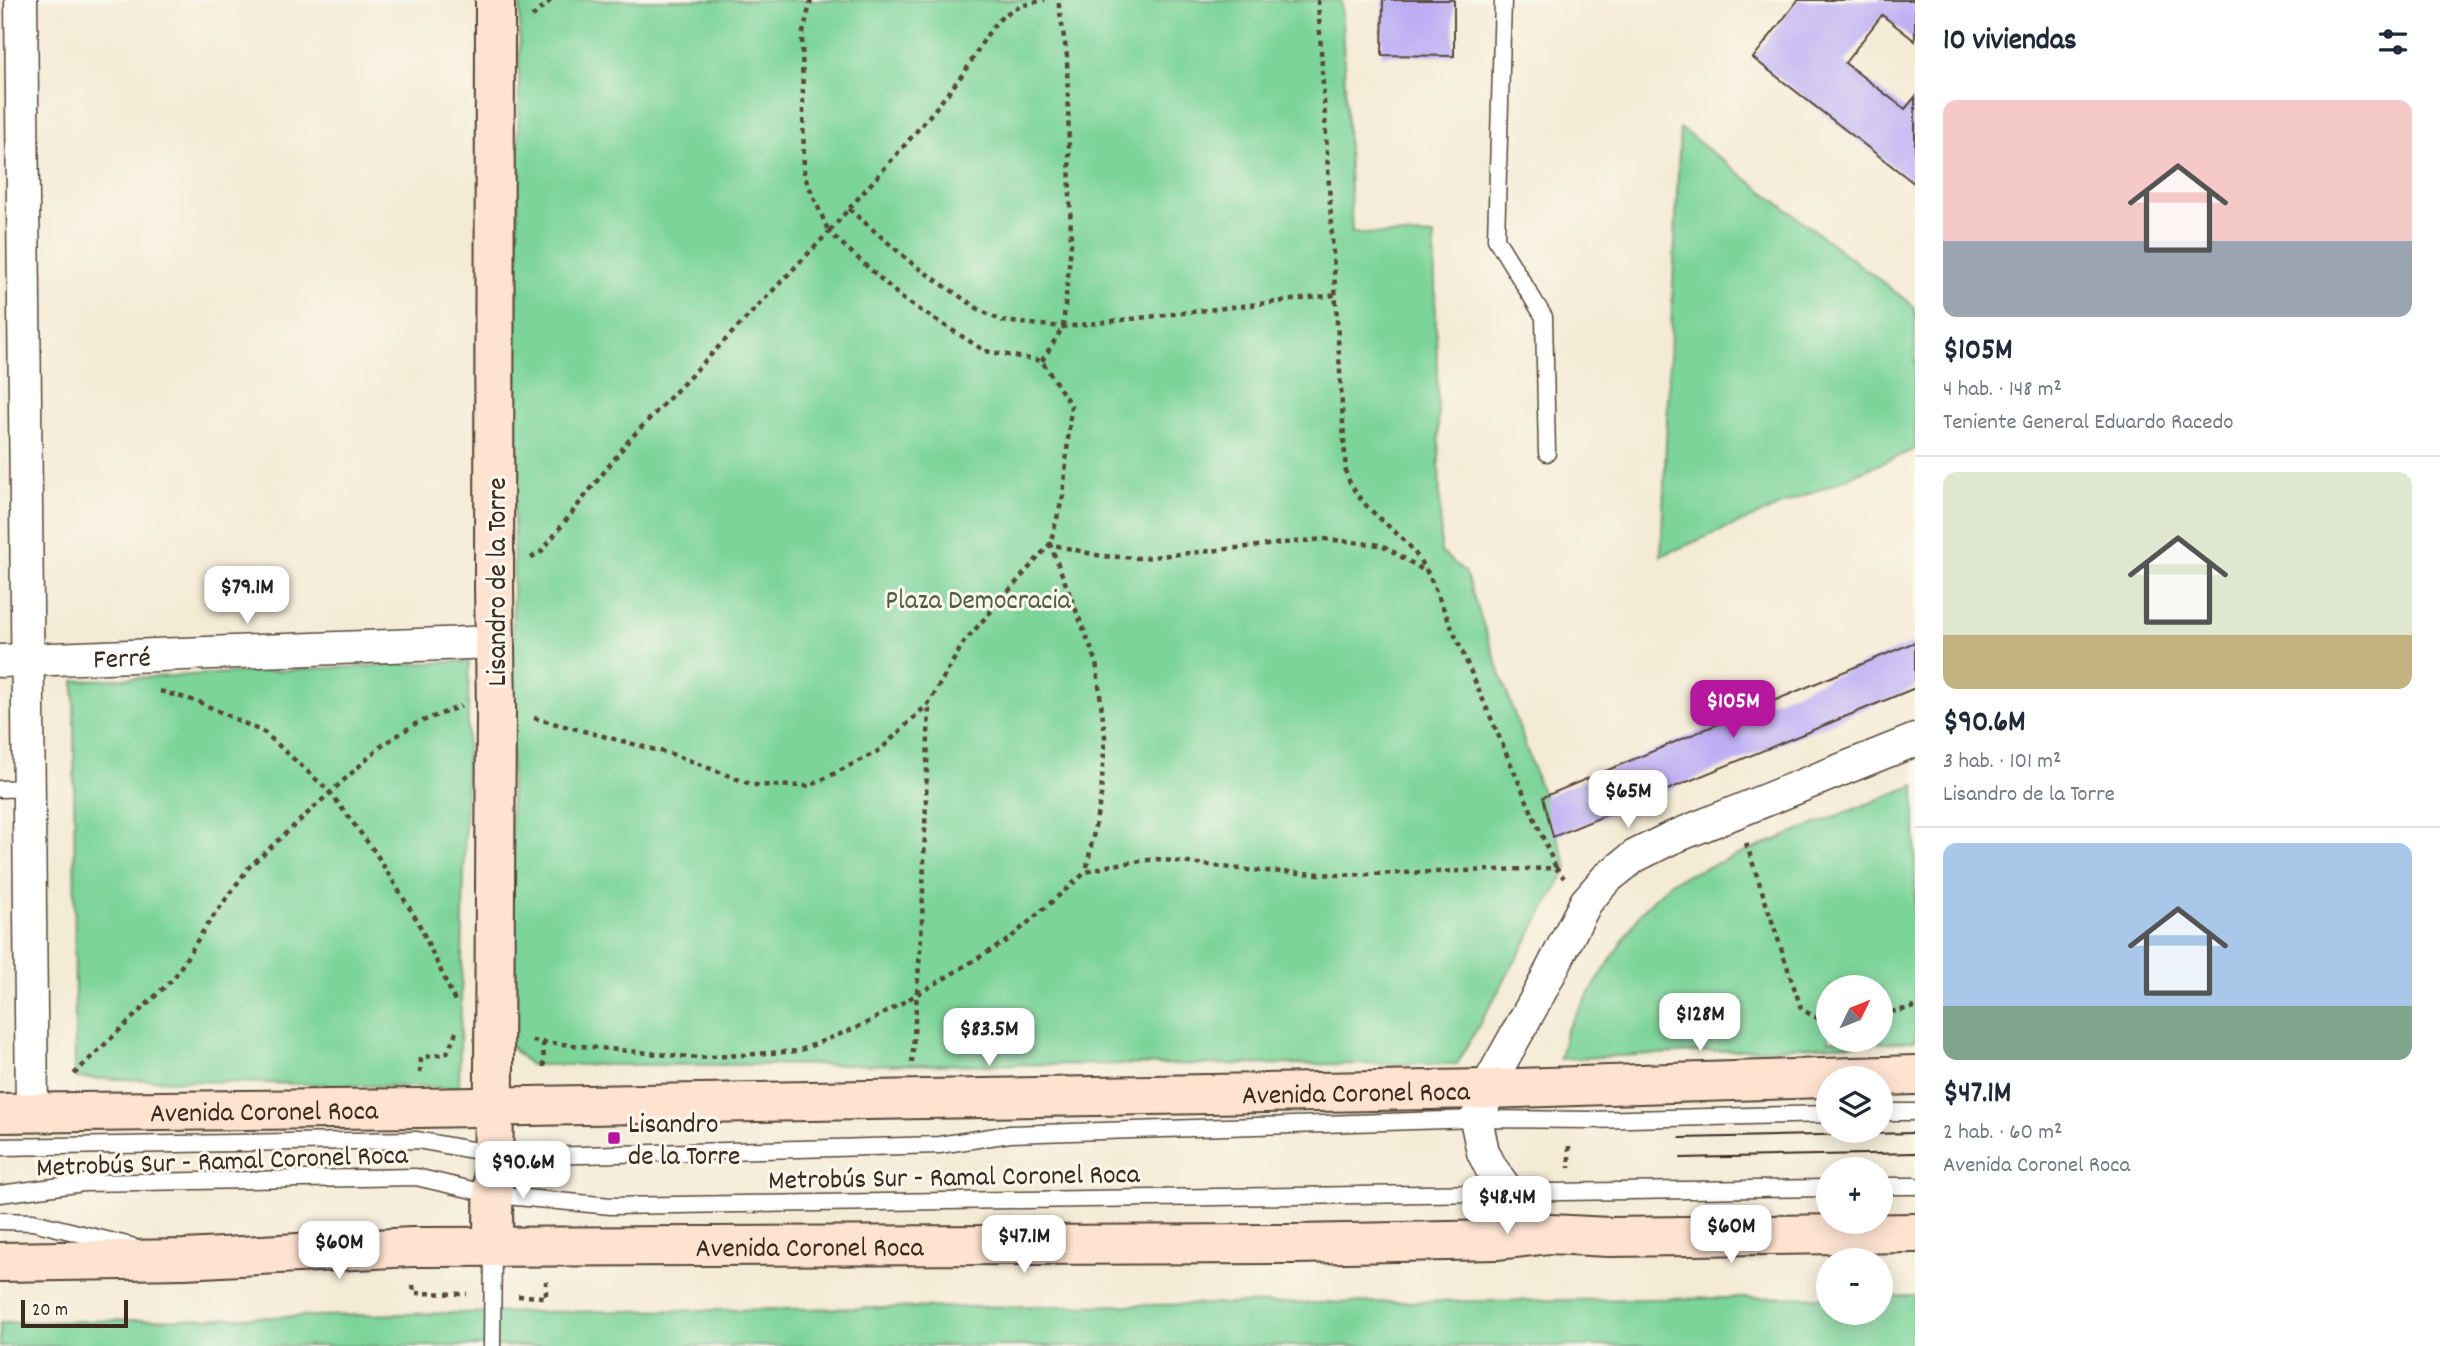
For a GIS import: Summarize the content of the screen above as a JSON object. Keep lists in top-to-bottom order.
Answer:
{
  "streets": {
    "main road": ["Lisandro de la Torre", "Avenida Coronel Roca"],
    "street": ["Ferré"],
    "lane": ["Metrobús Sur - Ramal Coronel Roca"]
  },
  "crossings": [
    ["Lisandro de la Torre", "Ferré"],
    ["Lisandro de la Torre", "Avenida Coronel Roca"],
    ["Lisandro de la Torre", "Metrobús Sur - Ramal Coronel Roca"],
    ["Avenida Coronel Roca", "Metrobús Sur - Ramal Coronel Roca"]
  ],
  "parks": ["Plaza Democracia"],
  "places": {
    "transit": ["Lisandro de la Torre"]
  },
  "scale_bar": "20 m",
  "north": "top right",
  "page": {
    "heading": "10 viviendas",
    "list": [
      {
        "name": "$105M",
        "note": "4 hab. · 148 m² · Teniente General Eduardo Racedo"
      },
      {
        "name": "$90.6M",
        "note": "3 hab. · 101 m² · Lisandro de la Torre"
      },
      {
        "name": "$47.1M",
        "note": "2 hab. · 60 m² · Avenida Coronel Roca"
      }
    ],
    "price": [
      "$79.1M",
      "$105M",
      "$65M",
      "$128M",
      "$83.5M",
      "$90.6M",
      "$48.4M",
      "$60M",
      "$47.1M",
      "$60M"
    ],
    "map_buttons": ["+", "−"],
    "scale": "20 m"
  }
}
